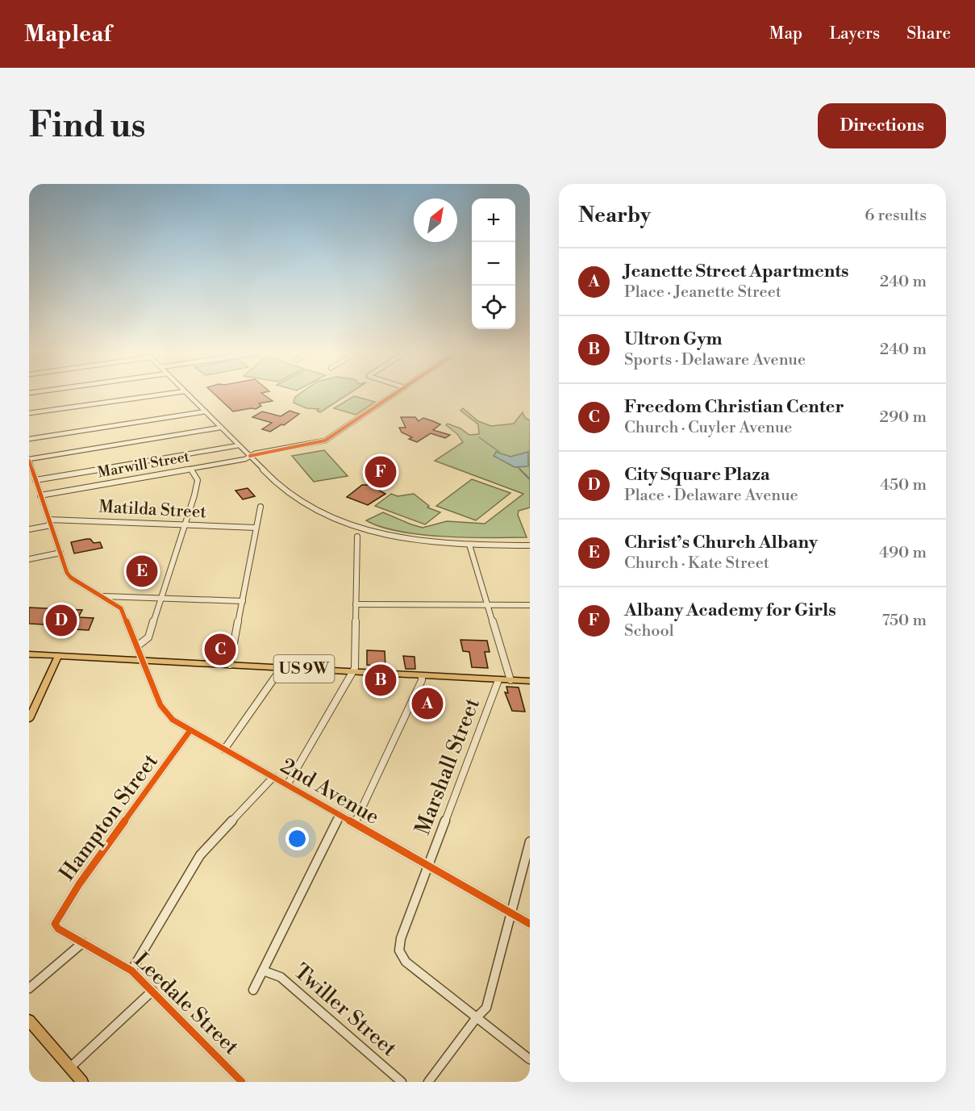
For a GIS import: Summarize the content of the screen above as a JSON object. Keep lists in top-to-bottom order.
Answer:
{
  "streets": {
    "main road": ["US 9W"],
    "street": [
      "Marwill Street",
      "Matilda Street",
      "Marshall Street",
      "2nd Avenue",
      "Hampton Street",
      "Leedale Street",
      "Twiller Street"
    ]
  },
  "crossings": [
    ["Marwill Street", "2nd Avenue"],
    ["Matilda Street", "2nd Avenue"],
    ["US 9W", "Marshall Street"],
    ["US 9W", "2nd Avenue"],
    ["Marshall Street", "2nd Avenue"],
    ["2nd Avenue", "Hampton Street"],
    ["Hampton Street", "Leedale Street"]
  ],
  "north": "top right",
  "page": {
    "header": "Mapleaf",
    "nav": ["Map", "Layers", "Share"],
    "buttons": "Directions",
    "title": "Find us",
    "heading": ["Nearby", "6 results"],
    "map_buttons": ["+", "−"],
    "list": [
      {
        "mark": "A",
        "name": "Jeanette Street Apartments",
        "note": "Place · Jeanette Street",
        "value": "240 m"
      },
      {
        "mark": "B",
        "name": "Ultron Gym",
        "note": "Sports · Delaware Avenue",
        "value": "240 m"
      },
      {
        "mark": "C",
        "name": "Freedom Christian Center",
        "note": "Church · Cuyler Avenue",
        "value": "290 m"
      },
      {
        "mark": "D",
        "name": "City Square Plaza",
        "note": "Place · Delaware Avenue",
        "value": "450 m"
      },
      {
        "mark": "E",
        "name": "Christ’s Church Albany",
        "note": "Church · Kate Street",
        "value": "490 m"
      },
      {
        "mark": "F",
        "name": "Albany Academy for Girls",
        "note": "School",
        "value": "750 m"
      }
    ],
    "pins": [
      "F",
      "E",
      "D",
      "C",
      "B",
      "A"
    ]
  }
}
